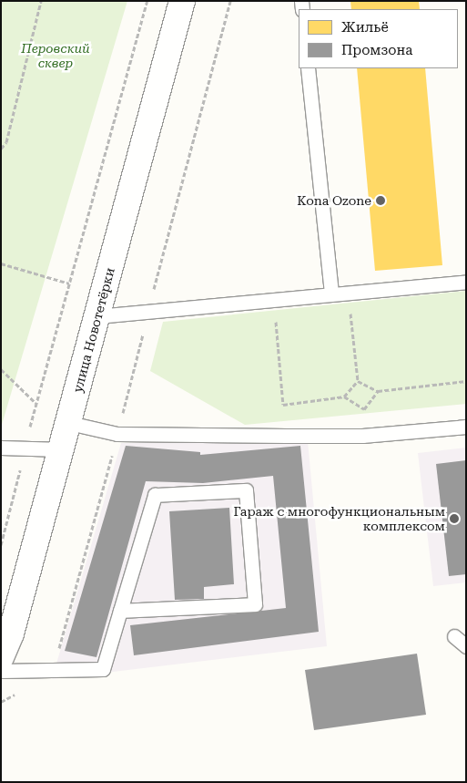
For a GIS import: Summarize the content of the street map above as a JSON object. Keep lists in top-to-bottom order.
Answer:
{
  "streets": {
    "street": ["улица Новотетёрки"]
  },
  "parks": ["Перовский сквер"],
  "places": ["Kona Ozone", "Гараж с многофункциональным комплексом"],
  "legend": ["Жильё", "Промзона"]
}
